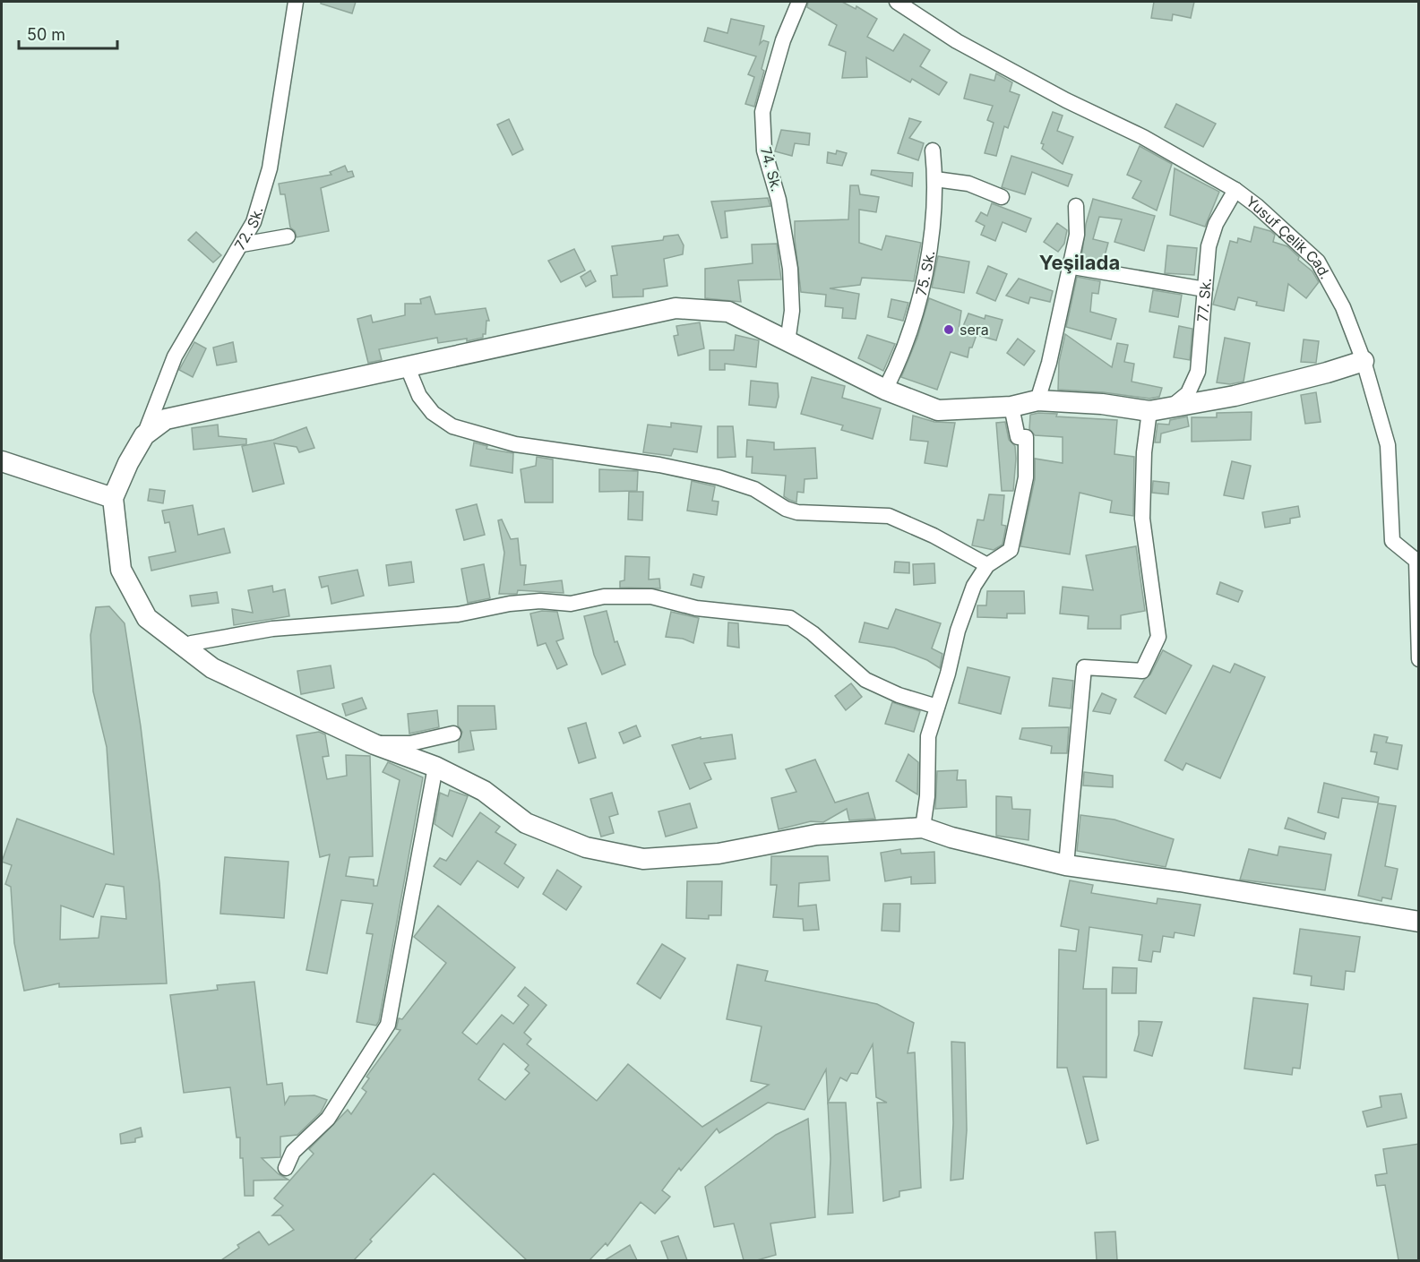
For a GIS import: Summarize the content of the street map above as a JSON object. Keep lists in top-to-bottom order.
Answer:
{
  "streets": {
    "street": [
      "74. Sk.",
      "72. Sk.",
      "Yusuf Çelik Cad.",
      "75. Sk.",
      "77. Sk."
    ]
  },
  "crossings": [
    ["Yusuf Çelik Cad.", "77. Sk."]
  ],
  "districts": ["Yeşilada"],
  "places": ["sera"],
  "scale_bar": "50 m"
}
